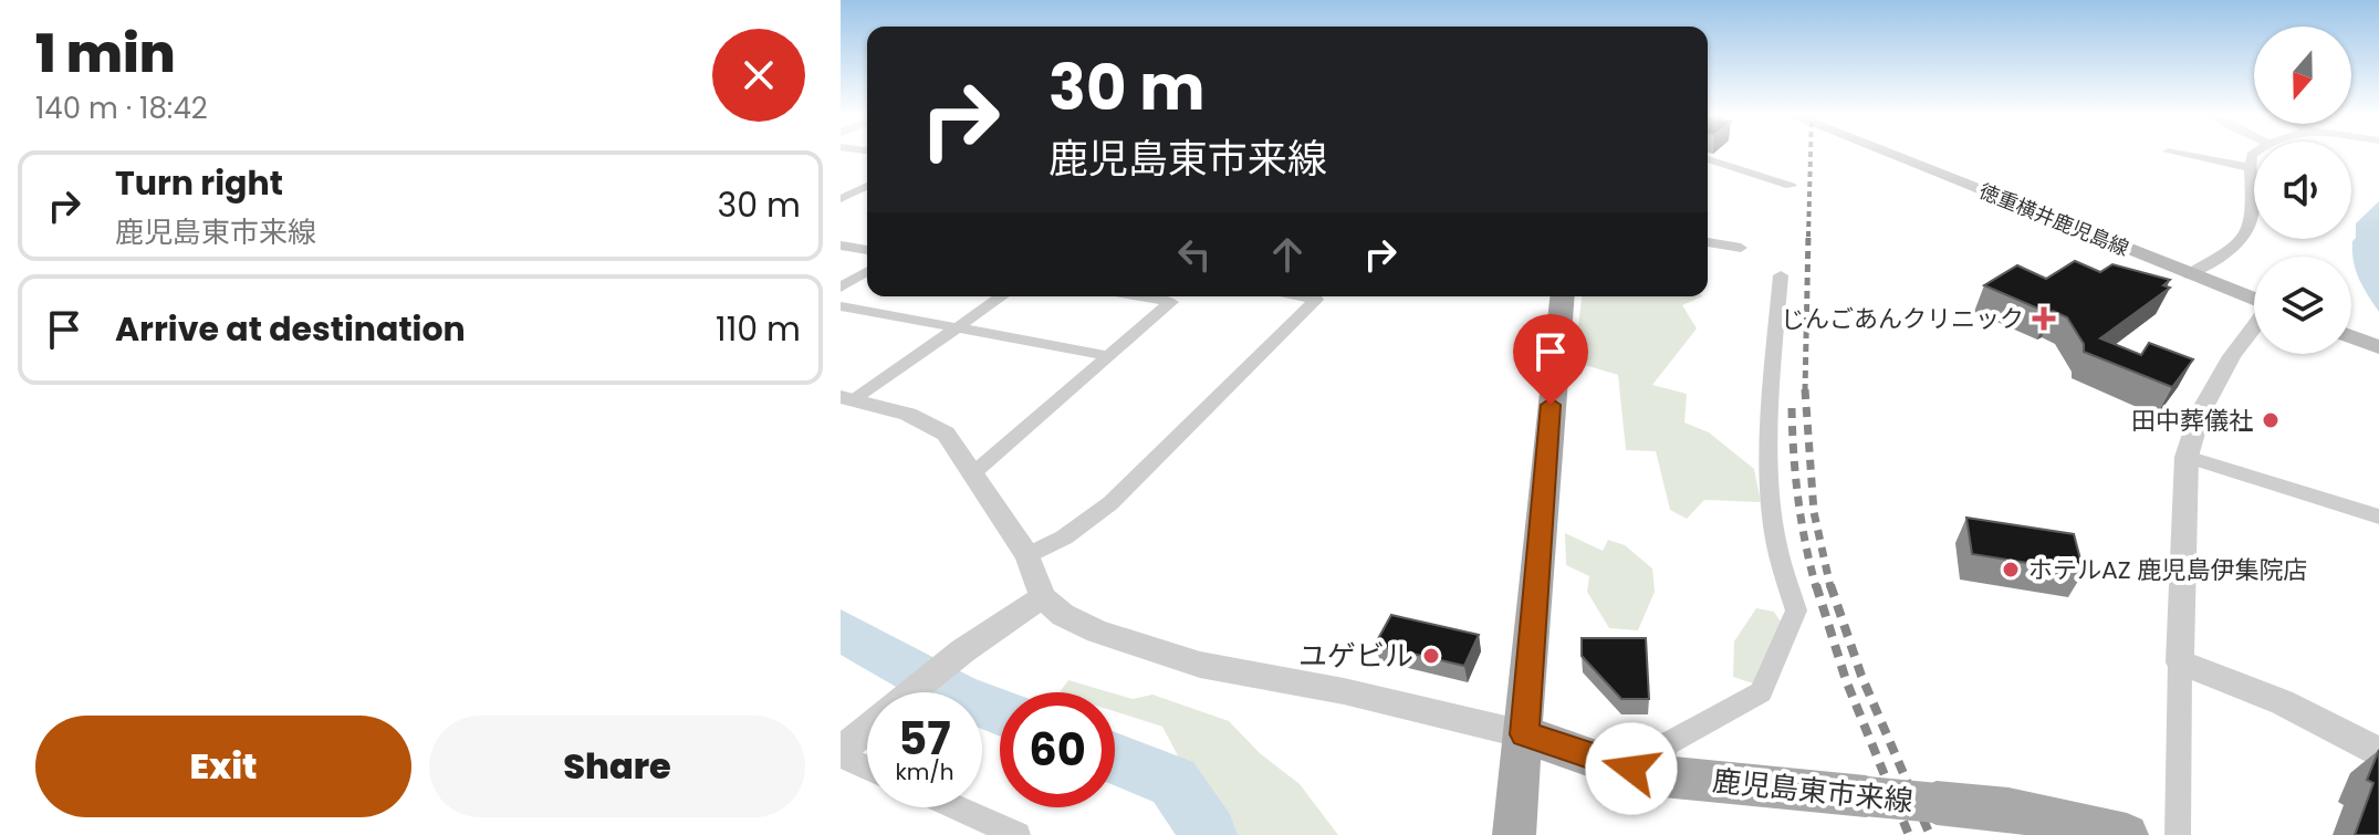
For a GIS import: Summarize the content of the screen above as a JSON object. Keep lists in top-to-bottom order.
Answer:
{
  "streets": {
    "main road": ["徳重横井鹿児島線", "鹿児島東市来線"]
  },
  "places": {
    "health": ["じんごあんクリニック"],
    "other": ["田中葬儀社", "ホテルAZ 鹿児島伊集院店", "ユゲビル"]
  },
  "north": "bottom",
  "page": {
    "heading": ["1 min", "140 m · 18:42"],
    "turn": ["30 m", "鹿児島東市来線"],
    "list": [
      {
        "name": "Turn right",
        "note": "鹿児島東市来線",
        "value": "30 m"
      },
      {
        "name": "Arrive at destination",
        "value": "110 m"
      }
    ],
    "speed": "57 km/h",
    "limit": "60",
    "buttons": ["Exit", "Share"]
  }
}
